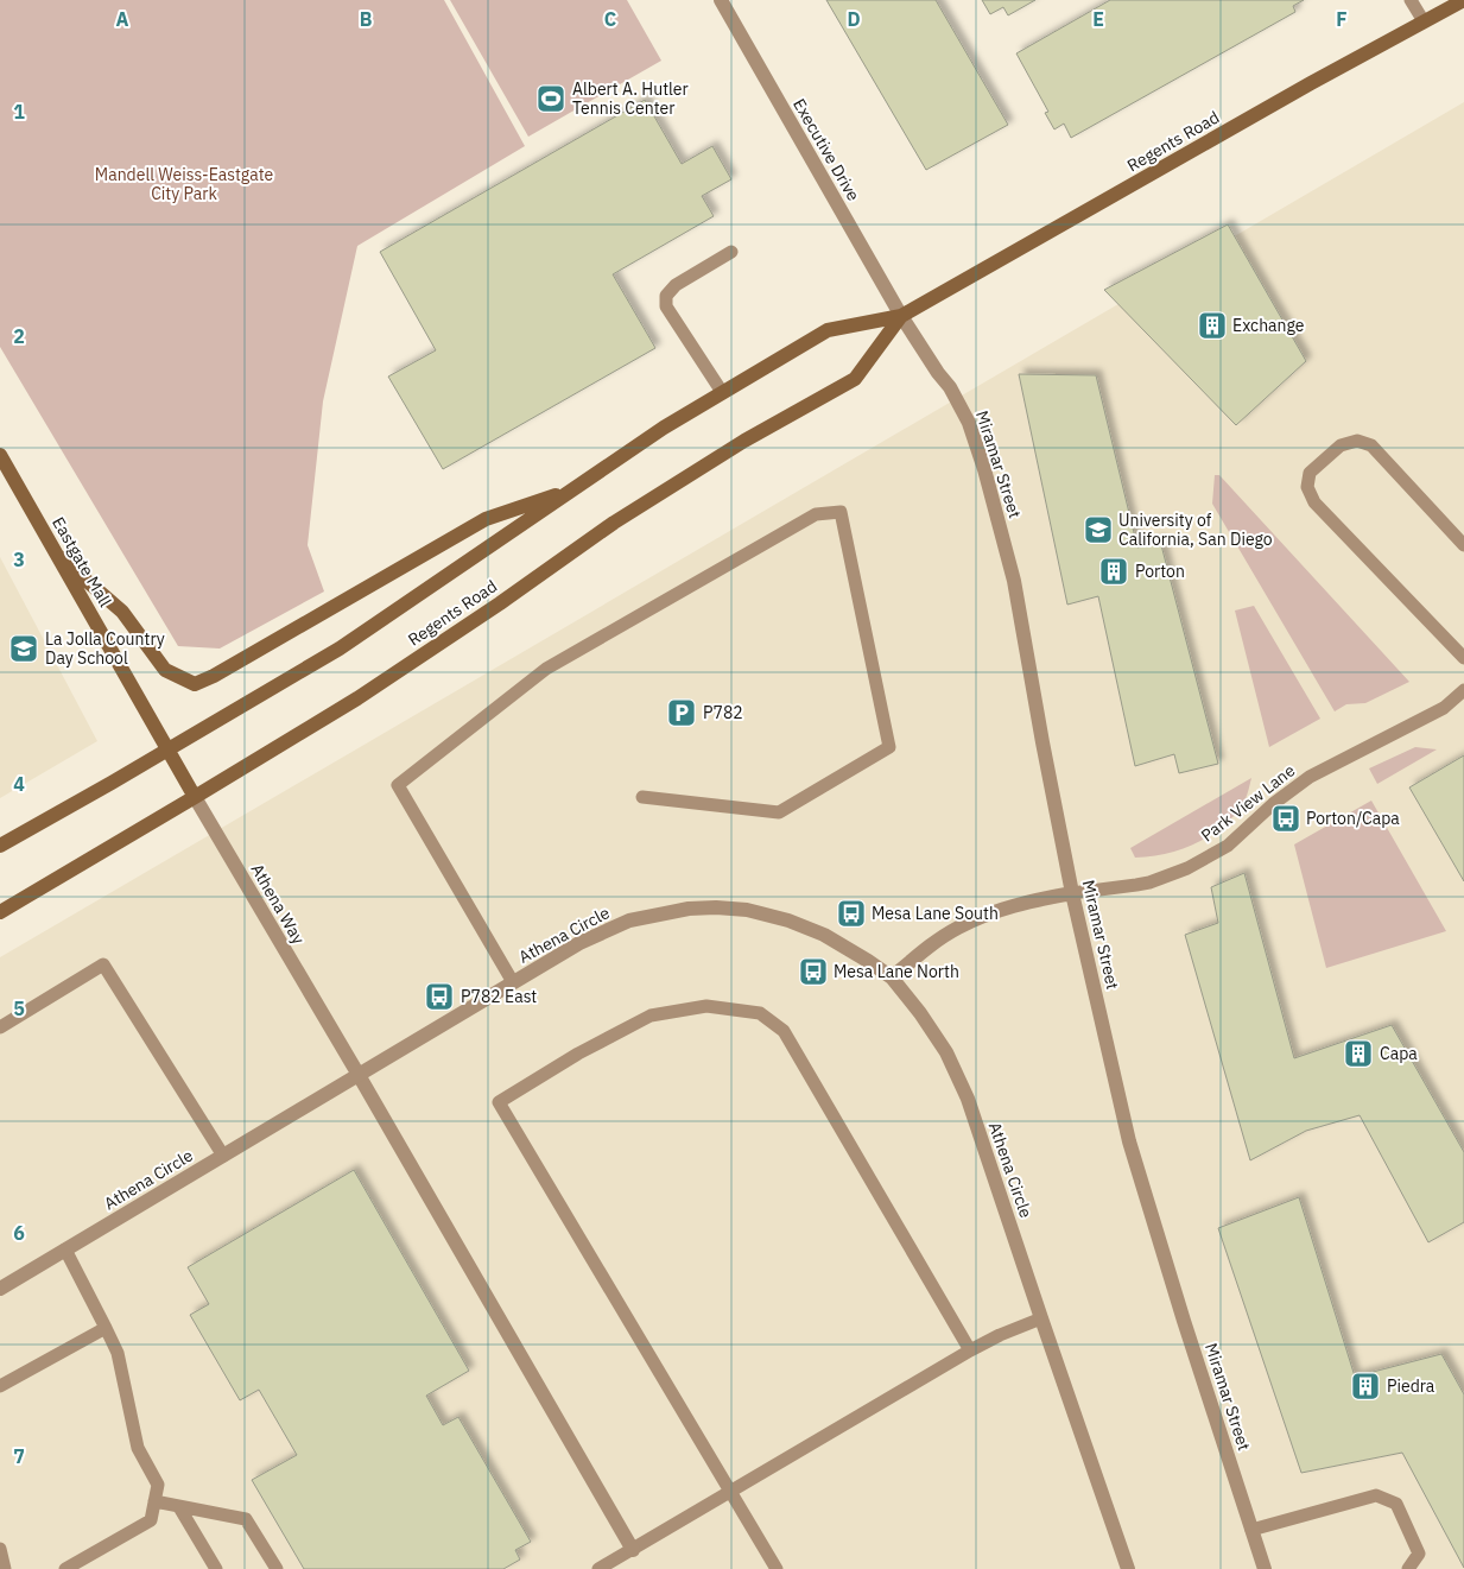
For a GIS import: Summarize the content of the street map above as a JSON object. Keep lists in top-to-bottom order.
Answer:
{
  "streets": {
    "main road": ["Regents Road", "Eastgate Mall", "Athena Way"],
    "street": ["Executive Drive", "Miramar Street", "Athena Circle"],
    "lane": ["Park View Lane"]
  },
  "crossings": [
    ["Regents Road", "Executive Drive"],
    ["Regents Road", "Miramar Street"],
    ["Regents Road", "Eastgate Mall"],
    ["Regents Road", "Athena Way"],
    ["Executive Drive", "Miramar Street"],
    ["Miramar Street", "Park View Lane"],
    ["Eastgate Mall", "Athena Way"],
    ["Athena Way", "Athena Circle"]
  ],
  "parks": ["Mandell Weiss-Eastgate City Park"],
  "places": {
    "sports": ["Albert A. Hutler Tennis Center"],
    "building": [
      "Exchange",
      "Porton",
      "Capa",
      "Piedra"
    ],
    "school or university": ["University of California, San Diego", "La Jolla Country Day School"],
    "parking": ["P782"],
    "bus stop": [
      "Porton/Capa",
      "Mesa Lane South",
      "Mesa Lane North",
      "P782 East"
    ]
  },
  "grid": {
    "columns": [
      "A",
      "B",
      "C",
      "D",
      "E",
      "F"
    ],
    "rows": [
      "1",
      "2",
      "3",
      "4",
      "5",
      "6",
      "7"
    ]
  }
}
